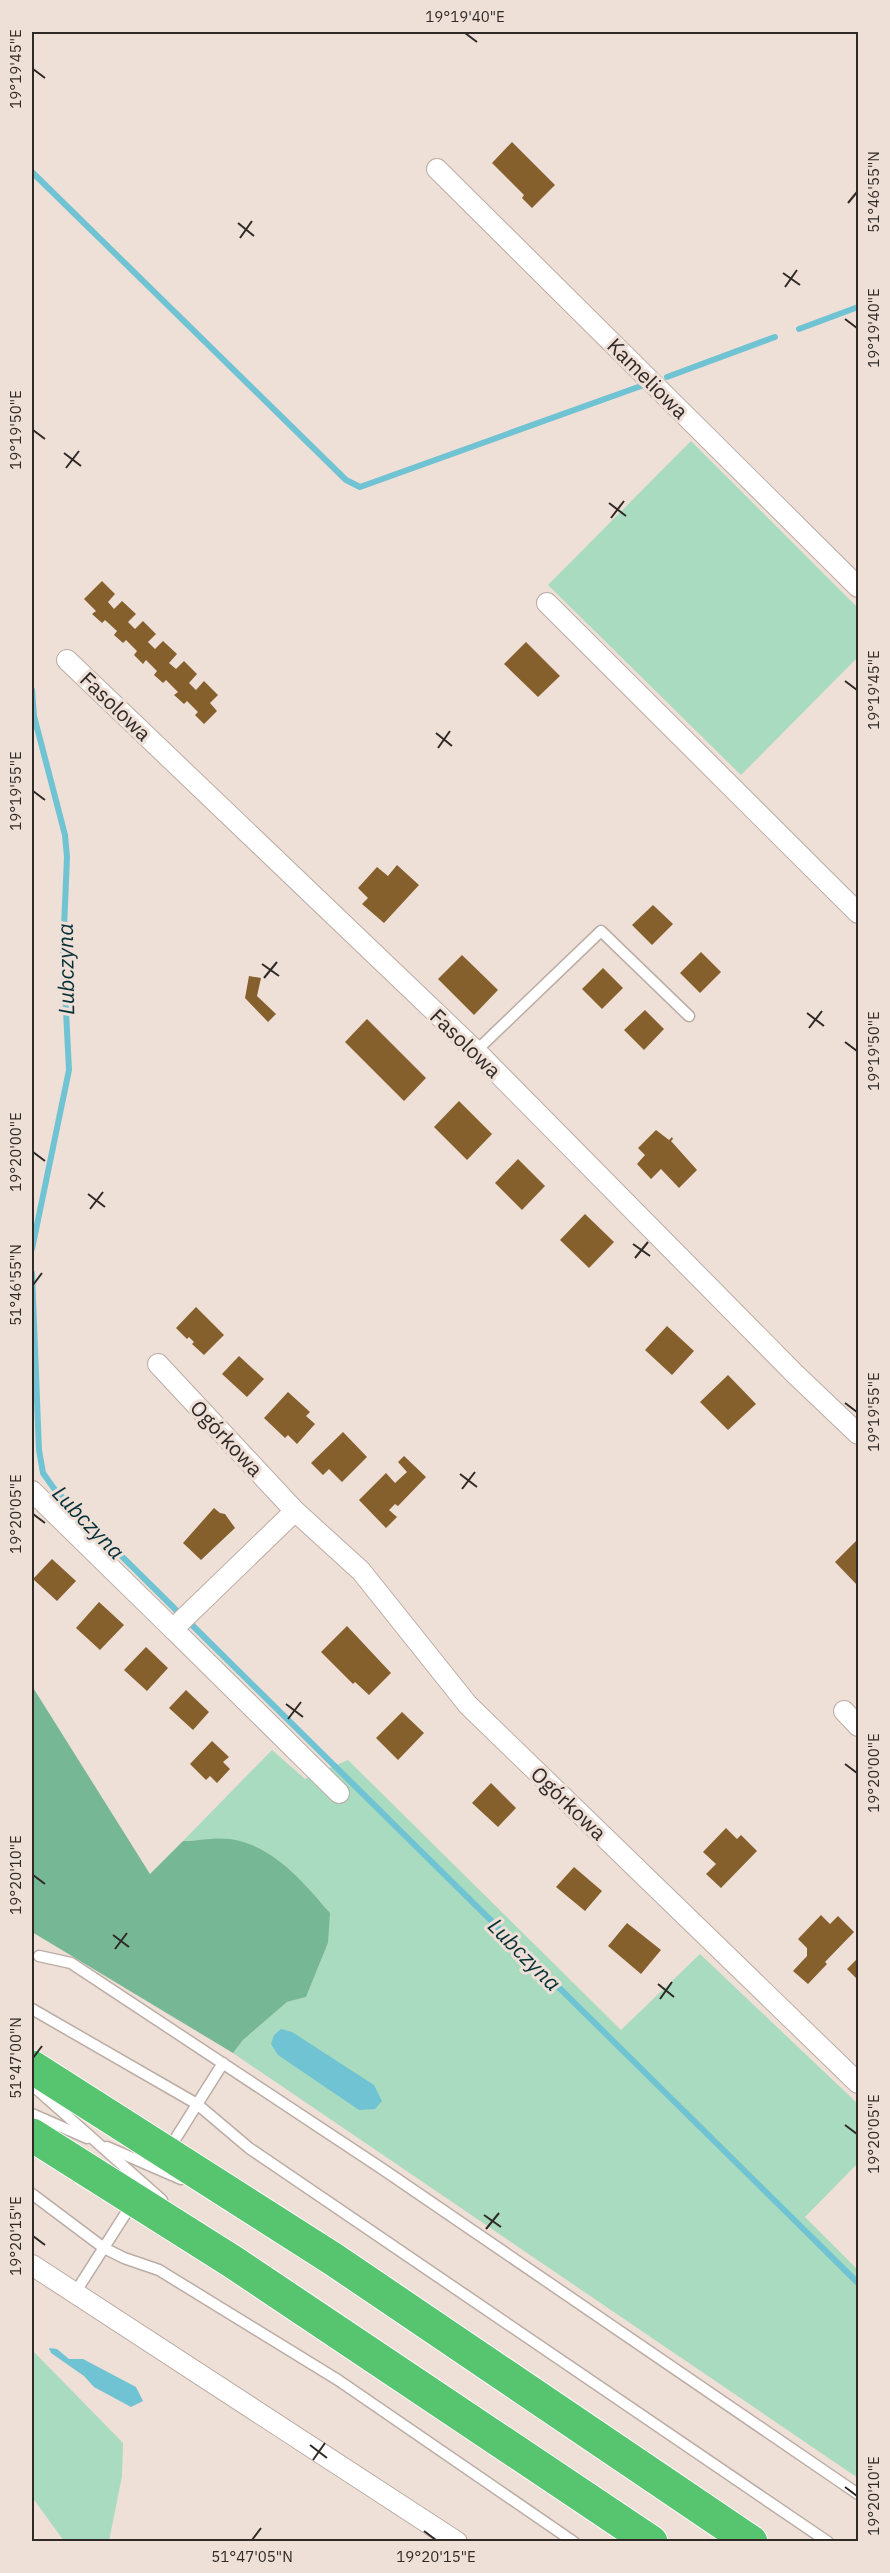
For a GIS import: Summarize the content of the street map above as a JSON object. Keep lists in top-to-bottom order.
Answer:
{
  "streets": {
    "street": ["Kameliowa", "Fasolowa", "Ogórkowa"]
  },
  "water": ["Lubczyna"],
  "coordinates": [
    "19°19'40\"E",
    "19°19'45\"E",
    "51°46'55\"N",
    "19°19'50\"E",
    "19°19'55\"E",
    "19°20'00\"E",
    "19°20'05\"E",
    "19°20'10\"E",
    "51°47'00\"N",
    "19°20'15\"E",
    "51°47'05\"N"
  ]
}
